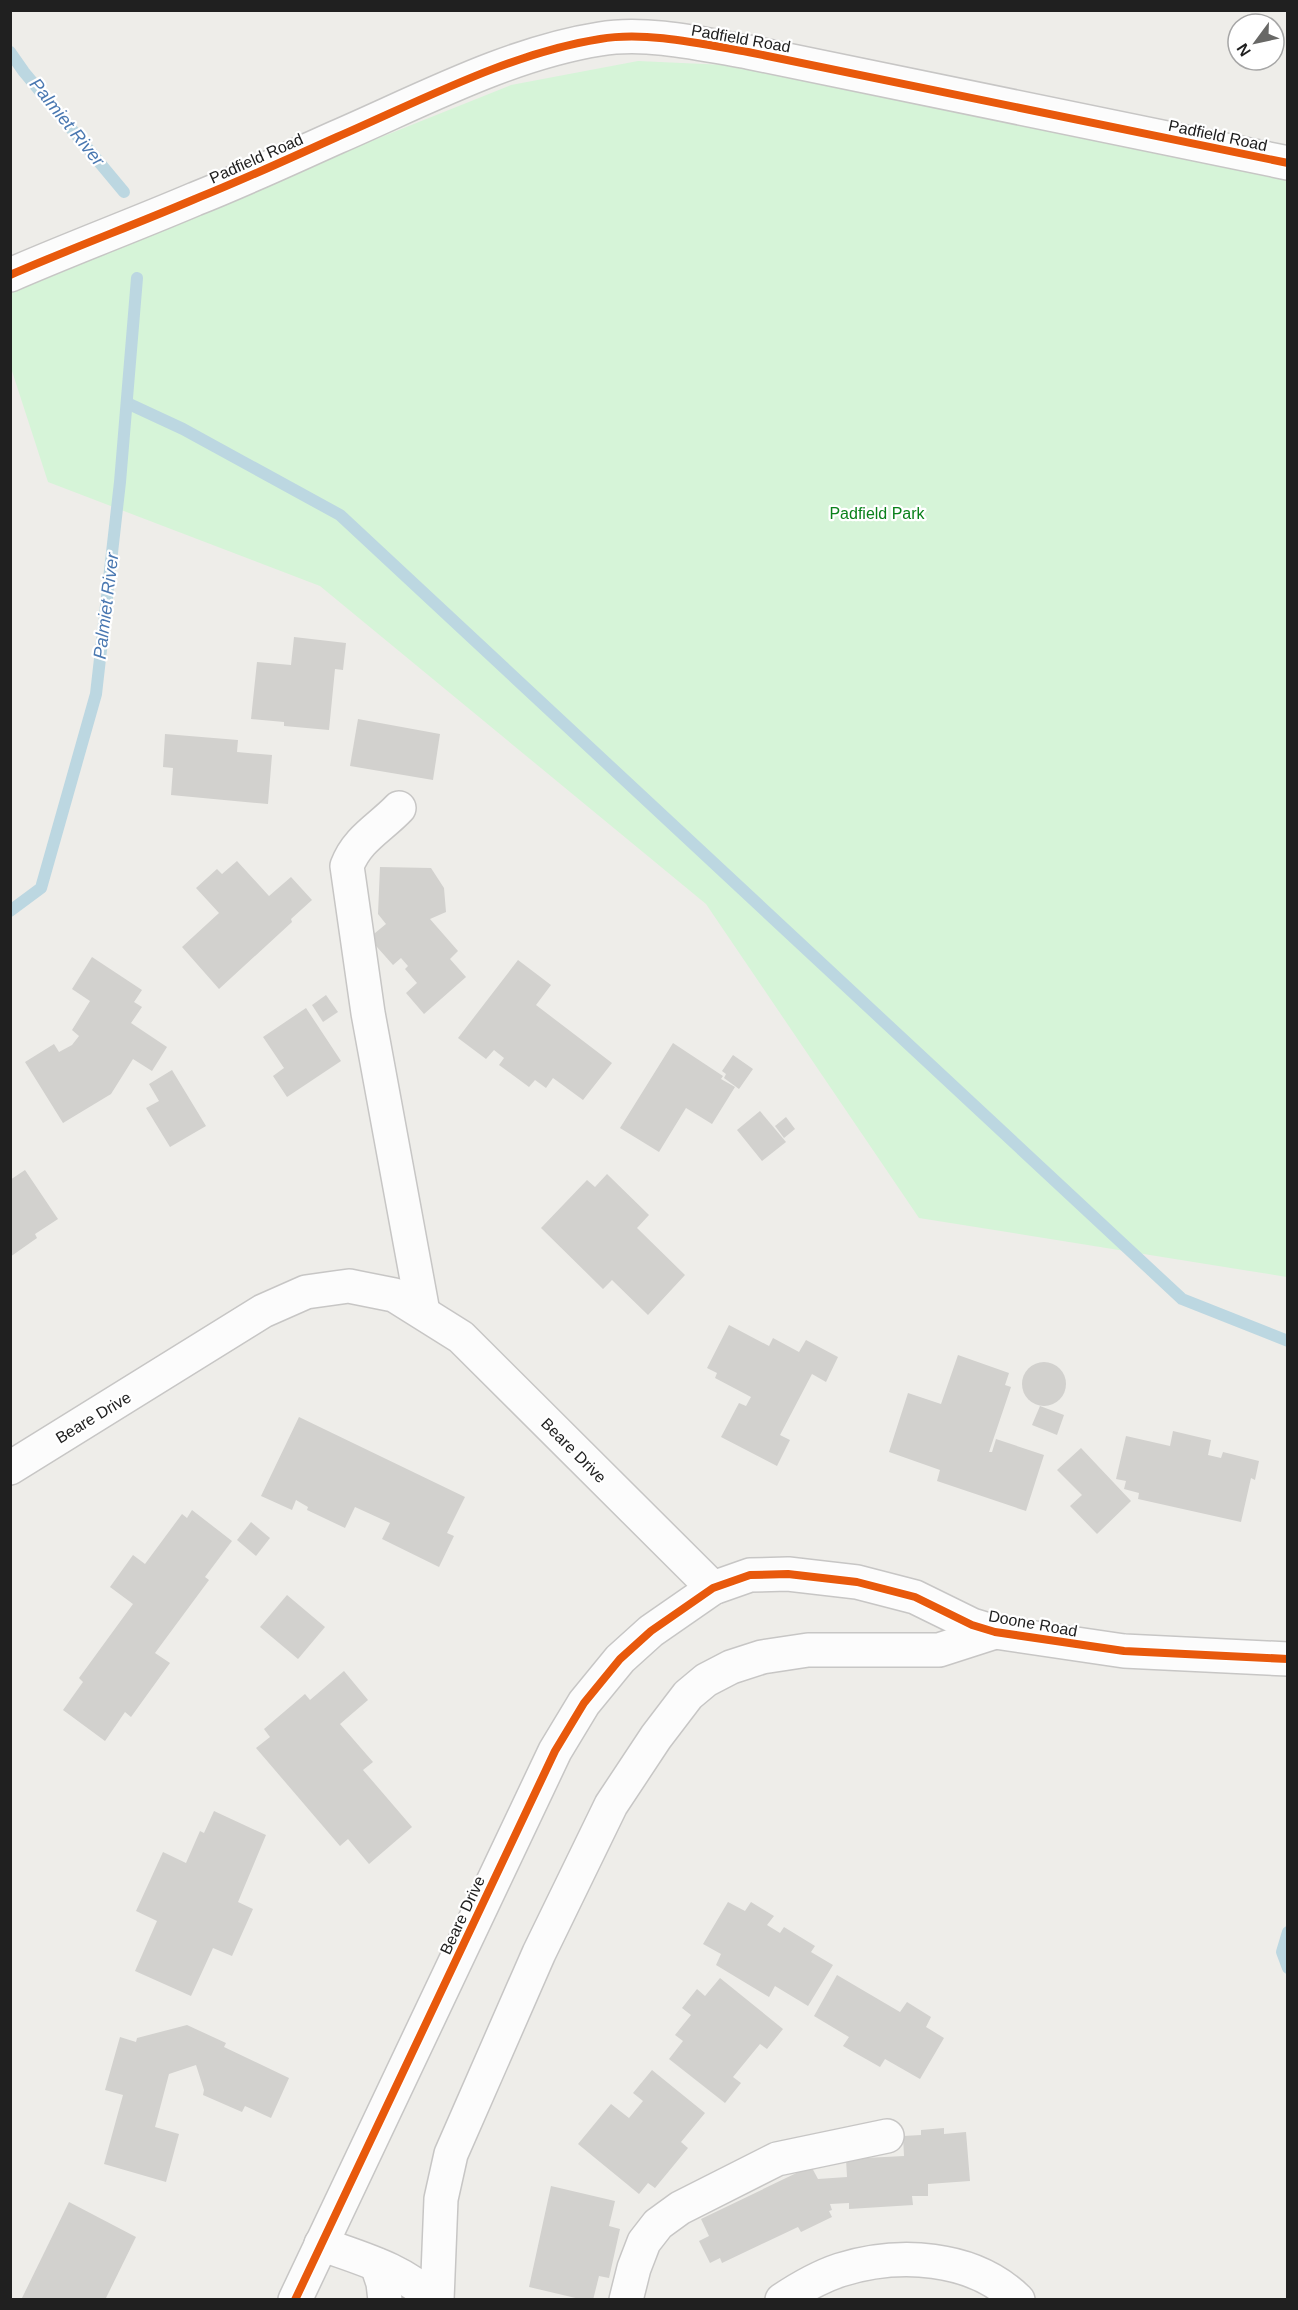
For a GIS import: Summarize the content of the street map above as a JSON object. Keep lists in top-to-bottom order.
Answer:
{
  "streets": {
    "street": ["Padfield Road", "Beare Drive", "Doone Road"]
  },
  "crossings": [
    ["Beare Drive", "Doone Road"]
  ],
  "water": ["Palmiet River"],
  "parks": ["Padfield Park"],
  "north": "bottom left"
}
